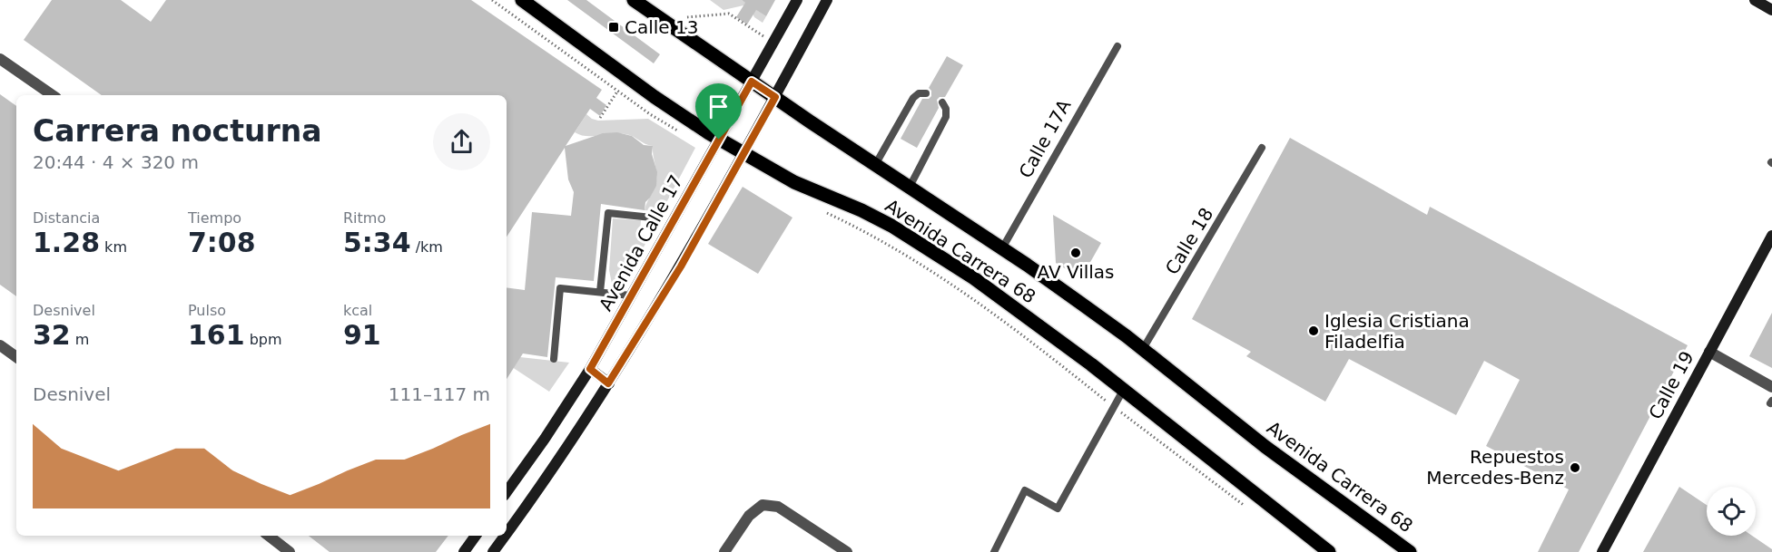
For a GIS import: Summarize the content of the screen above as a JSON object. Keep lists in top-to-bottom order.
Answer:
{
  "streets": {
    "main road": ["Avenida Carrera 68"],
    "street": ["Avenida Calle 17", "Calle 19"],
    "lane": ["Calle 17A", "Calle 18"]
  },
  "crossings": [
    ["Calle 17A", "Avenida Carrera 68"],
    ["Calle 18", "Avenida Carrera 68"],
    ["Avenida Calle 17", "Avenida Carrera 68"]
  ],
  "places": {
    "transit": ["Calle 13"],
    "other": ["AV Villas", "Iglesia Cristiana Filadelfia", "Repuestos Mercedes-Benz"]
  },
  "page": {
    "heading": ["Carrera nocturna", "20:44 · 4 × 320 m"],
    "stats": [
      ["Distancia", "1.28 km"],
      ["Tiempo", "7:08"],
      ["Ritmo", "5:34 /km"],
      ["Desnivel", "32 m"],
      ["Pulso", "161 bpm"],
      ["kcal", "91"]
    ],
    "chart": ["Desnivel", "111–117 m"]
  }
}
